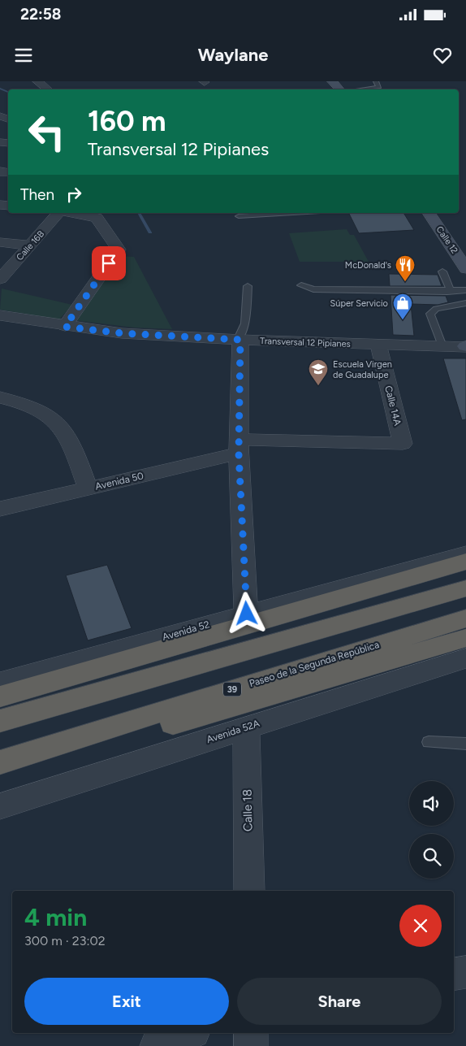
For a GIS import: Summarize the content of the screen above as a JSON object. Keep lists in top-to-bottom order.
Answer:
{
  "streets": {
    "highway": ["Paseo de la Segunda República", "39"],
    "main road": ["Calle 12"],
    "street": [
      "Calle 16B",
      "Transversal 12 Pipianes",
      "Calle 14A",
      "Avenida 50",
      "Avenida 52",
      "Avenida 52A",
      "Calle 18"
    ]
  },
  "crossings": [
    ["Transversal 12 Pipianes", "Calle 14A"],
    ["Calle 14A", "Avenida 50"],
    ["Avenida 52A", "Calle 18"]
  ],
  "places": {
    "restaurant": ["McDonald's"],
    "shop": ["Súper Servicio"],
    "school or university": ["Escuela Virgen de Guadalupe"]
  },
  "page": {
    "status": "22:58",
    "header": "Waylane",
    "turn": ["160 m", "Transversal 12 Pipianes"],
    "then": "Then",
    "heading": ["4 min", "300 m · 23:02"],
    "buttons": ["Exit", "Share"]
  }
}
